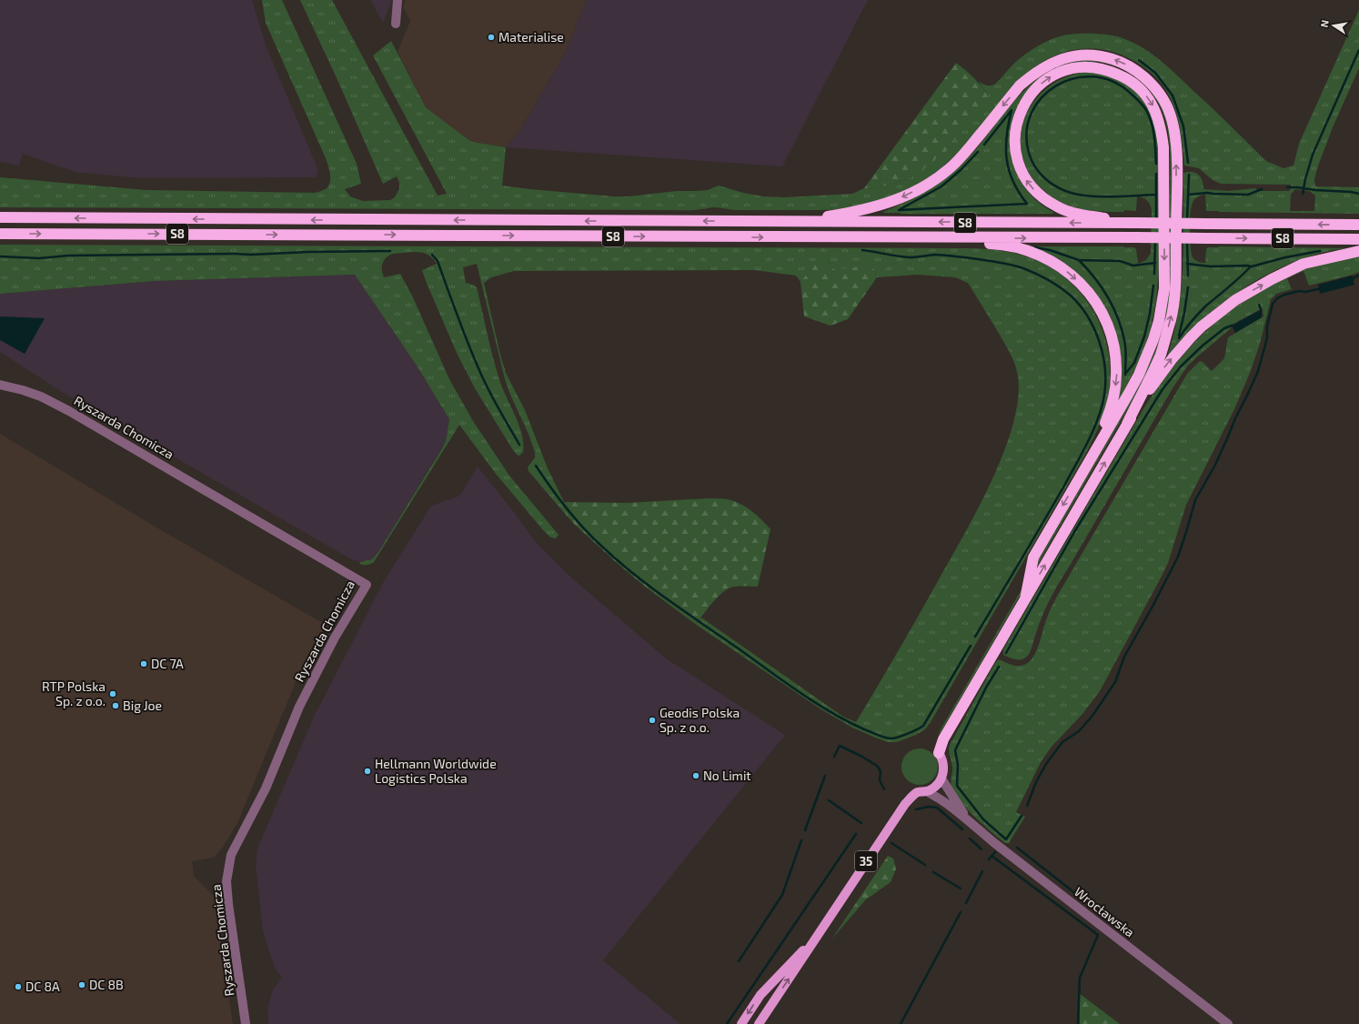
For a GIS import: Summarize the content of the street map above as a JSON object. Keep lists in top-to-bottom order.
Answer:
{
  "streets": {
    "highway": ["S8"],
    "main road": ["35"],
    "street": ["Ryszarda Chomicza", "Wrocławska"]
  },
  "places": [
    "Materialise",
    "DC 7A",
    "RTP Polska Sp. z o.o.",
    "Big Joe",
    "Geodis Polska Sp. z o.o.",
    "Hellmann Worldwide Logistics Polska",
    "No Limit",
    "DC 8B",
    "DC 8A"
  ],
  "north": "left"
}
